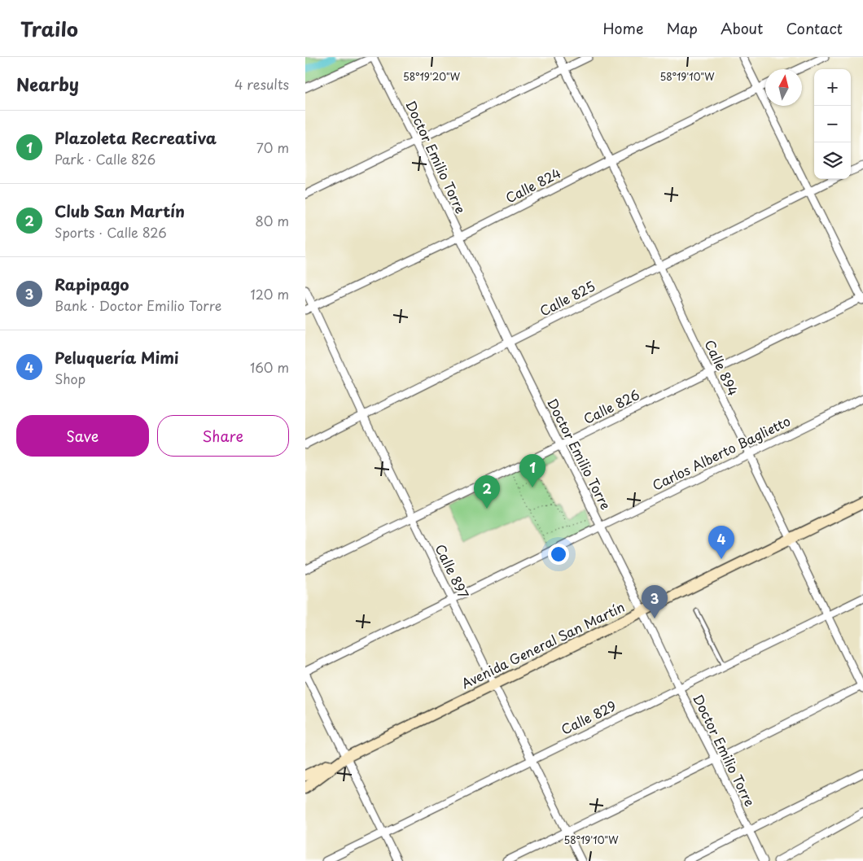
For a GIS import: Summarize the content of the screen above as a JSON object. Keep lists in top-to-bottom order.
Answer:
{
  "streets": {
    "main road": ["Avenida General San Martín"],
    "street": [
      "Doctor Emilio Torre",
      "Calle 824",
      "Calle 825",
      "Calle 894",
      "Calle 826",
      "Carlos Alberto Baglietto",
      "Calle 897",
      "Calle 829"
    ]
  },
  "crossings": [
    ["Doctor Emilio Torre", "Calle 824"],
    ["Doctor Emilio Torre", "Calle 825"],
    ["Doctor Emilio Torre", "Calle 826"],
    ["Doctor Emilio Torre", "Carlos Alberto Baglietto"],
    ["Doctor Emilio Torre", "Avenida General San Martín"],
    ["Doctor Emilio Torre", "Calle 829"],
    ["Calle 824", "Calle 894"],
    ["Calle 824", "Calle 897"],
    ["Calle 825", "Calle 894"],
    ["Calle 825", "Calle 897"],
    ["Calle 894", "Calle 826"],
    ["Calle 894", "Carlos Alberto Baglietto"],
    ["Calle 894", "Avenida General San Martín"],
    ["Calle 894", "Calle 829"],
    ["Calle 826", "Calle 897"],
    ["Carlos Alberto Baglietto", "Calle 897"],
    ["Calle 897", "Avenida General San Martín"],
    ["Calle 897", "Calle 829"]
  ],
  "north": "top",
  "page": {
    "header": "Trailo",
    "nav": [
      "Home",
      "Map",
      "About",
      "Contact"
    ],
    "heading": ["Nearby", "4 results"],
    "map_buttons": ["+", "−"],
    "list": [
      {
        "mark": "1",
        "name": "Plazoleta Recreativa",
        "note": "Park · Calle 826",
        "value": "70 m"
      },
      {
        "mark": "2",
        "name": "Club San Martín",
        "note": "Sports · Calle 826",
        "value": "80 m"
      },
      {
        "mark": "3",
        "name": "Rapipago",
        "note": "Bank · Doctor Emilio Torre",
        "value": "120 m"
      },
      {
        "mark": "4",
        "name": "Peluquería Mimi",
        "note": "Shop",
        "value": "160 m"
      }
    ],
    "buttons": ["Save", "Share"],
    "pins": [
      "1",
      "2",
      "4",
      "3"
    ]
  },
  "coordinates": ["58°19'20\"W", "58°19'10\"W"]
}
